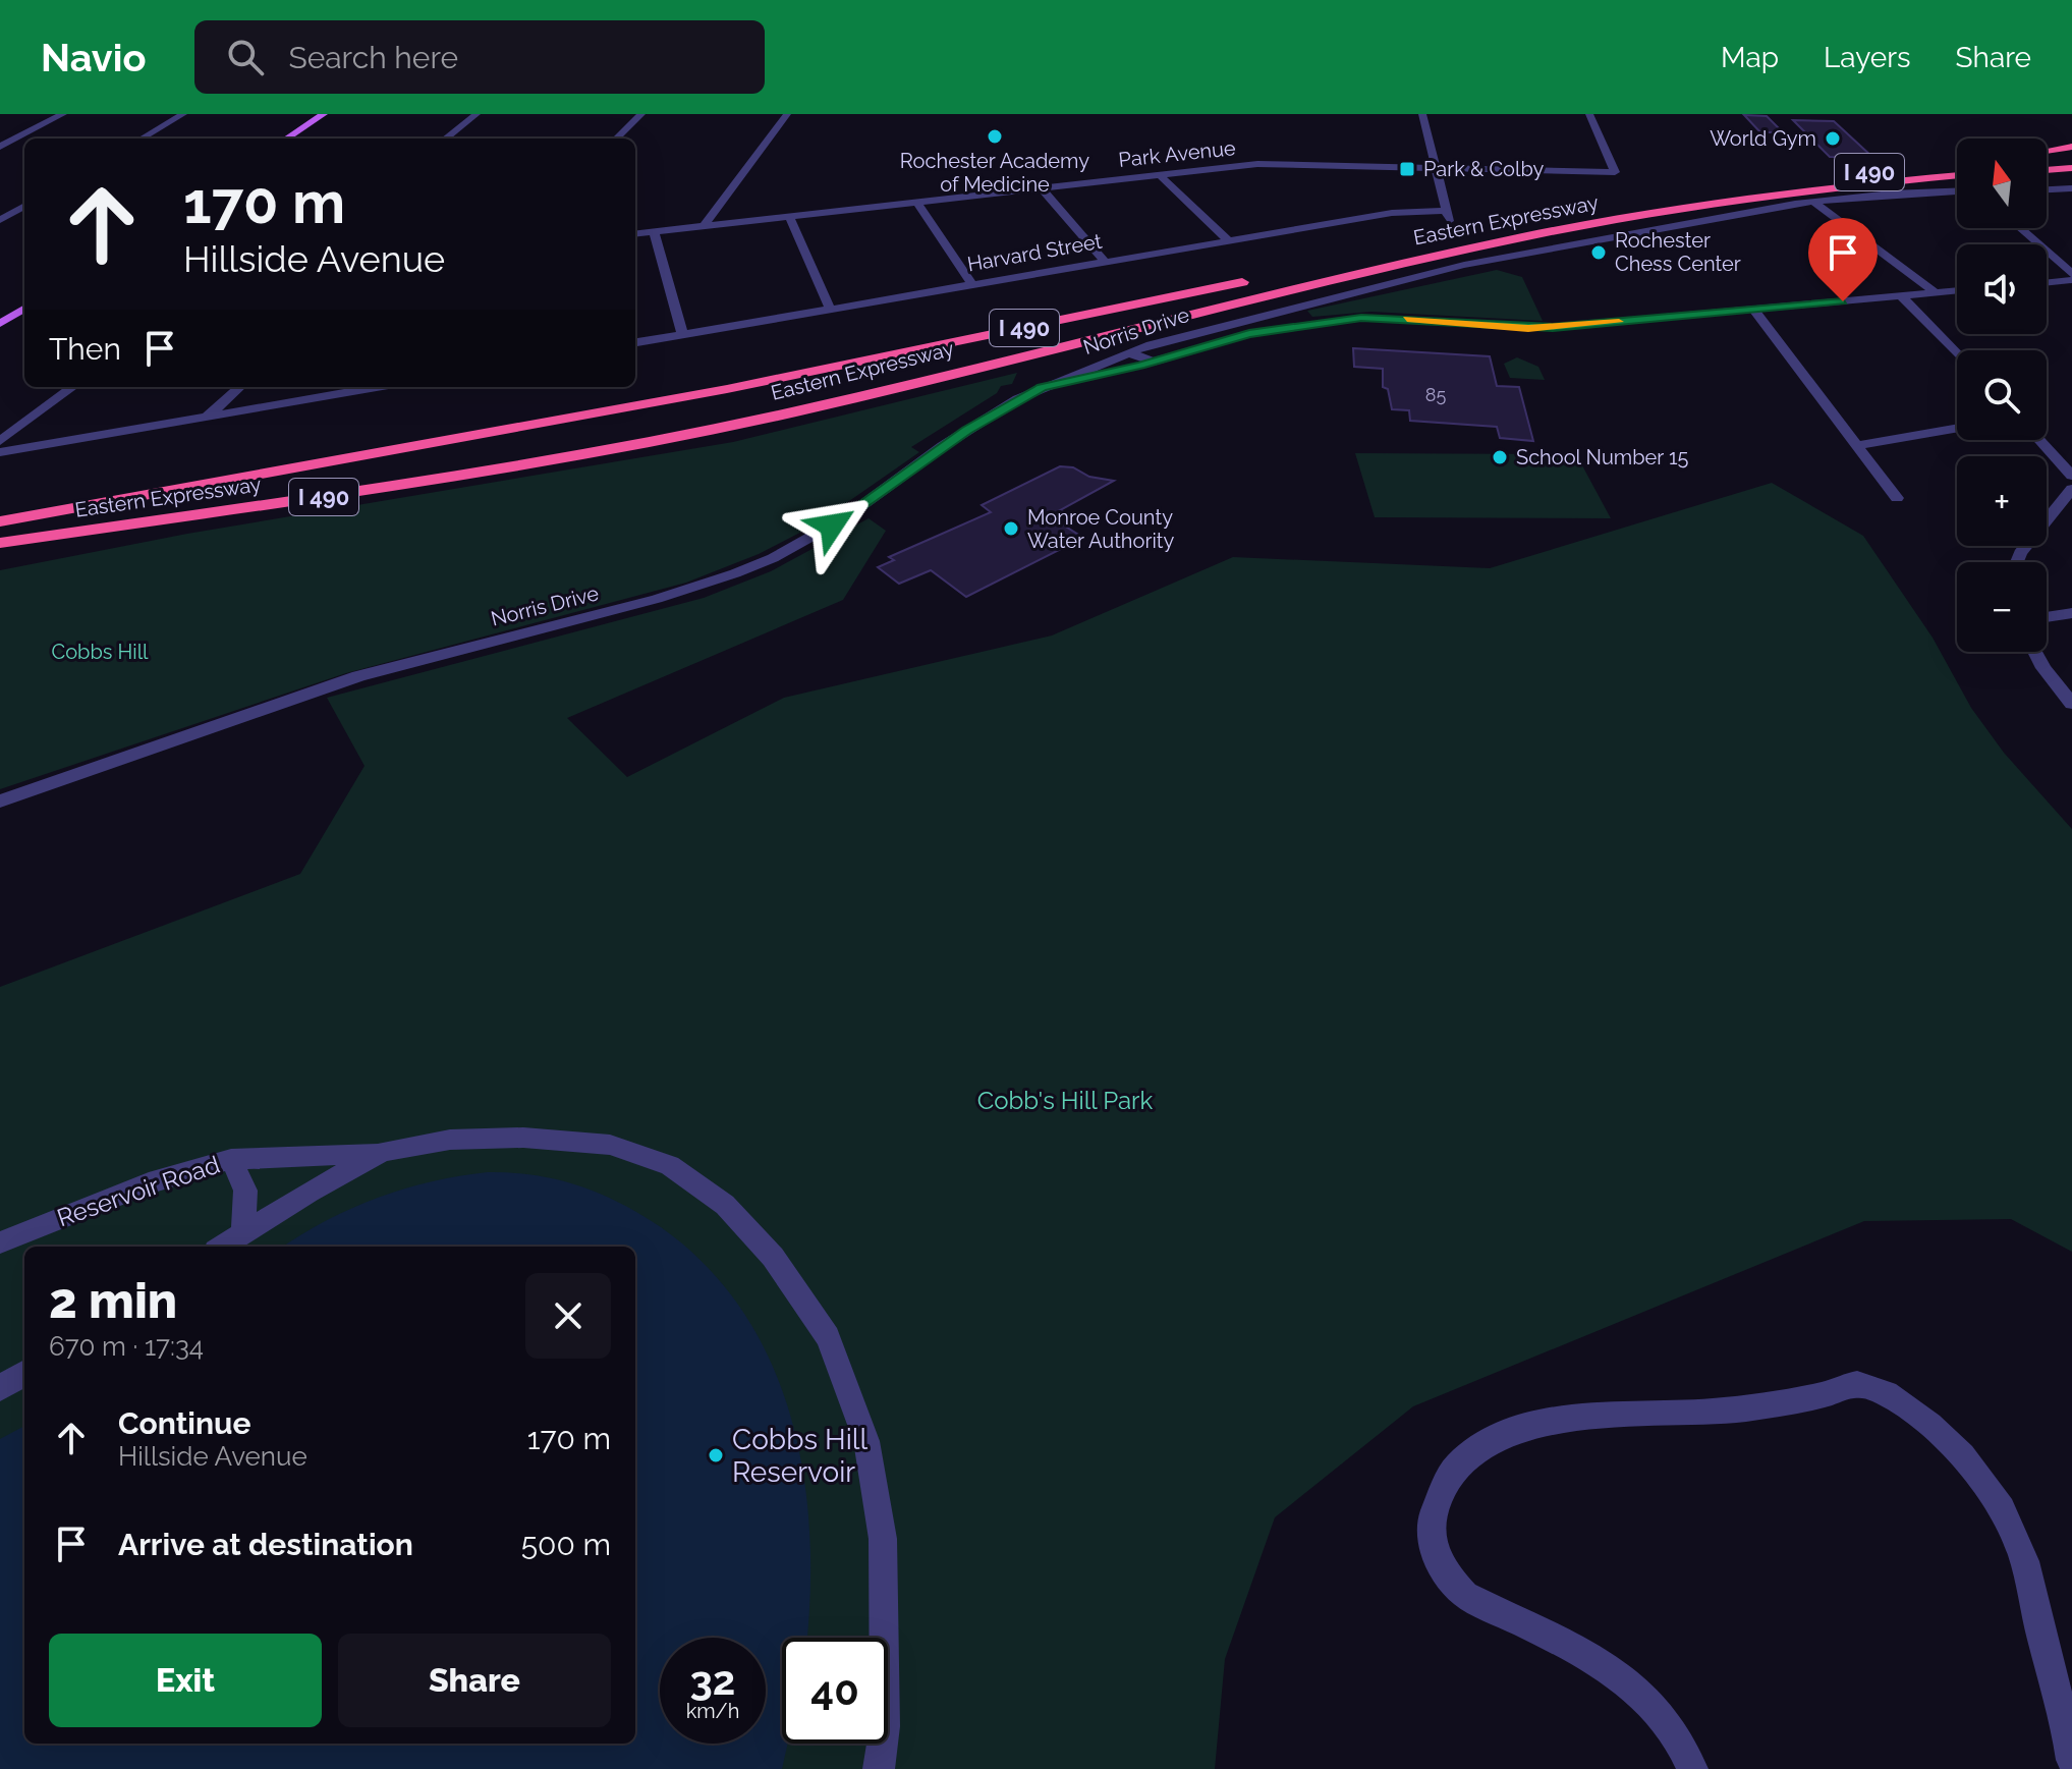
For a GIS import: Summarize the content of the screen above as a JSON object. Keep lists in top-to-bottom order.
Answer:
{
  "streets": {
    "highway": ["I 490", "Eastern Expressway"],
    "street": [
      "Park Avenue",
      "Harvard Street",
      "Norris Drive",
      "Reservoir Road"
    ]
  },
  "crossings": [
    ["Eastern Expressway", "Norris Drive"]
  ],
  "parks": ["Cobbs Hill", "Cobb's Hill Park"],
  "places": {
    "other": [
      "Rochester Academy of Medicine",
      "World Gym",
      "Rochester Chess Center",
      "School Number 15",
      "Monroe County Water Authority",
      "Cobbs Hill Reservoir"
    ],
    "transit": ["Park & Colby"]
  },
  "house_numbers": ["85"],
  "north": "top",
  "page": {
    "header": "Navio",
    "search": "Search here",
    "nav": ["Map", "Layers", "Share"],
    "map_buttons": ["+", "−"],
    "turn": ["170 m", "Hillside Avenue"],
    "then": "Then",
    "heading": ["2 min", "670 m · 17:34"],
    "list": [
      {
        "name": "Continue",
        "note": "Hillside Avenue",
        "value": "170 m"
      },
      {
        "name": "Arrive at destination",
        "value": "500 m"
      }
    ],
    "buttons": ["Exit", "Share"],
    "speed": "32 km/h",
    "limit": "40"
  }
}
